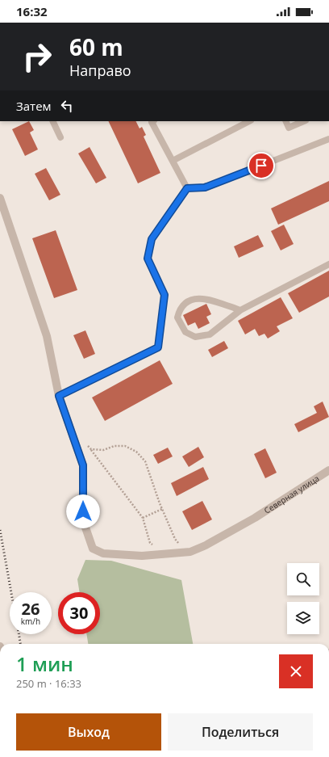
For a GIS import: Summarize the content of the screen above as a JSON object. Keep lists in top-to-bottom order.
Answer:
{
  "streets": {
    "street": ["Северная улица"]
  },
  "page": {
    "status": "16:32",
    "turn": ["60 m", "Направо"],
    "then": "Затем",
    "speed": "26 km/h",
    "limit": "30",
    "heading": ["1 мин", "250 m · 16:33"],
    "buttons": ["Выход", "Поделиться"]
  }
}
